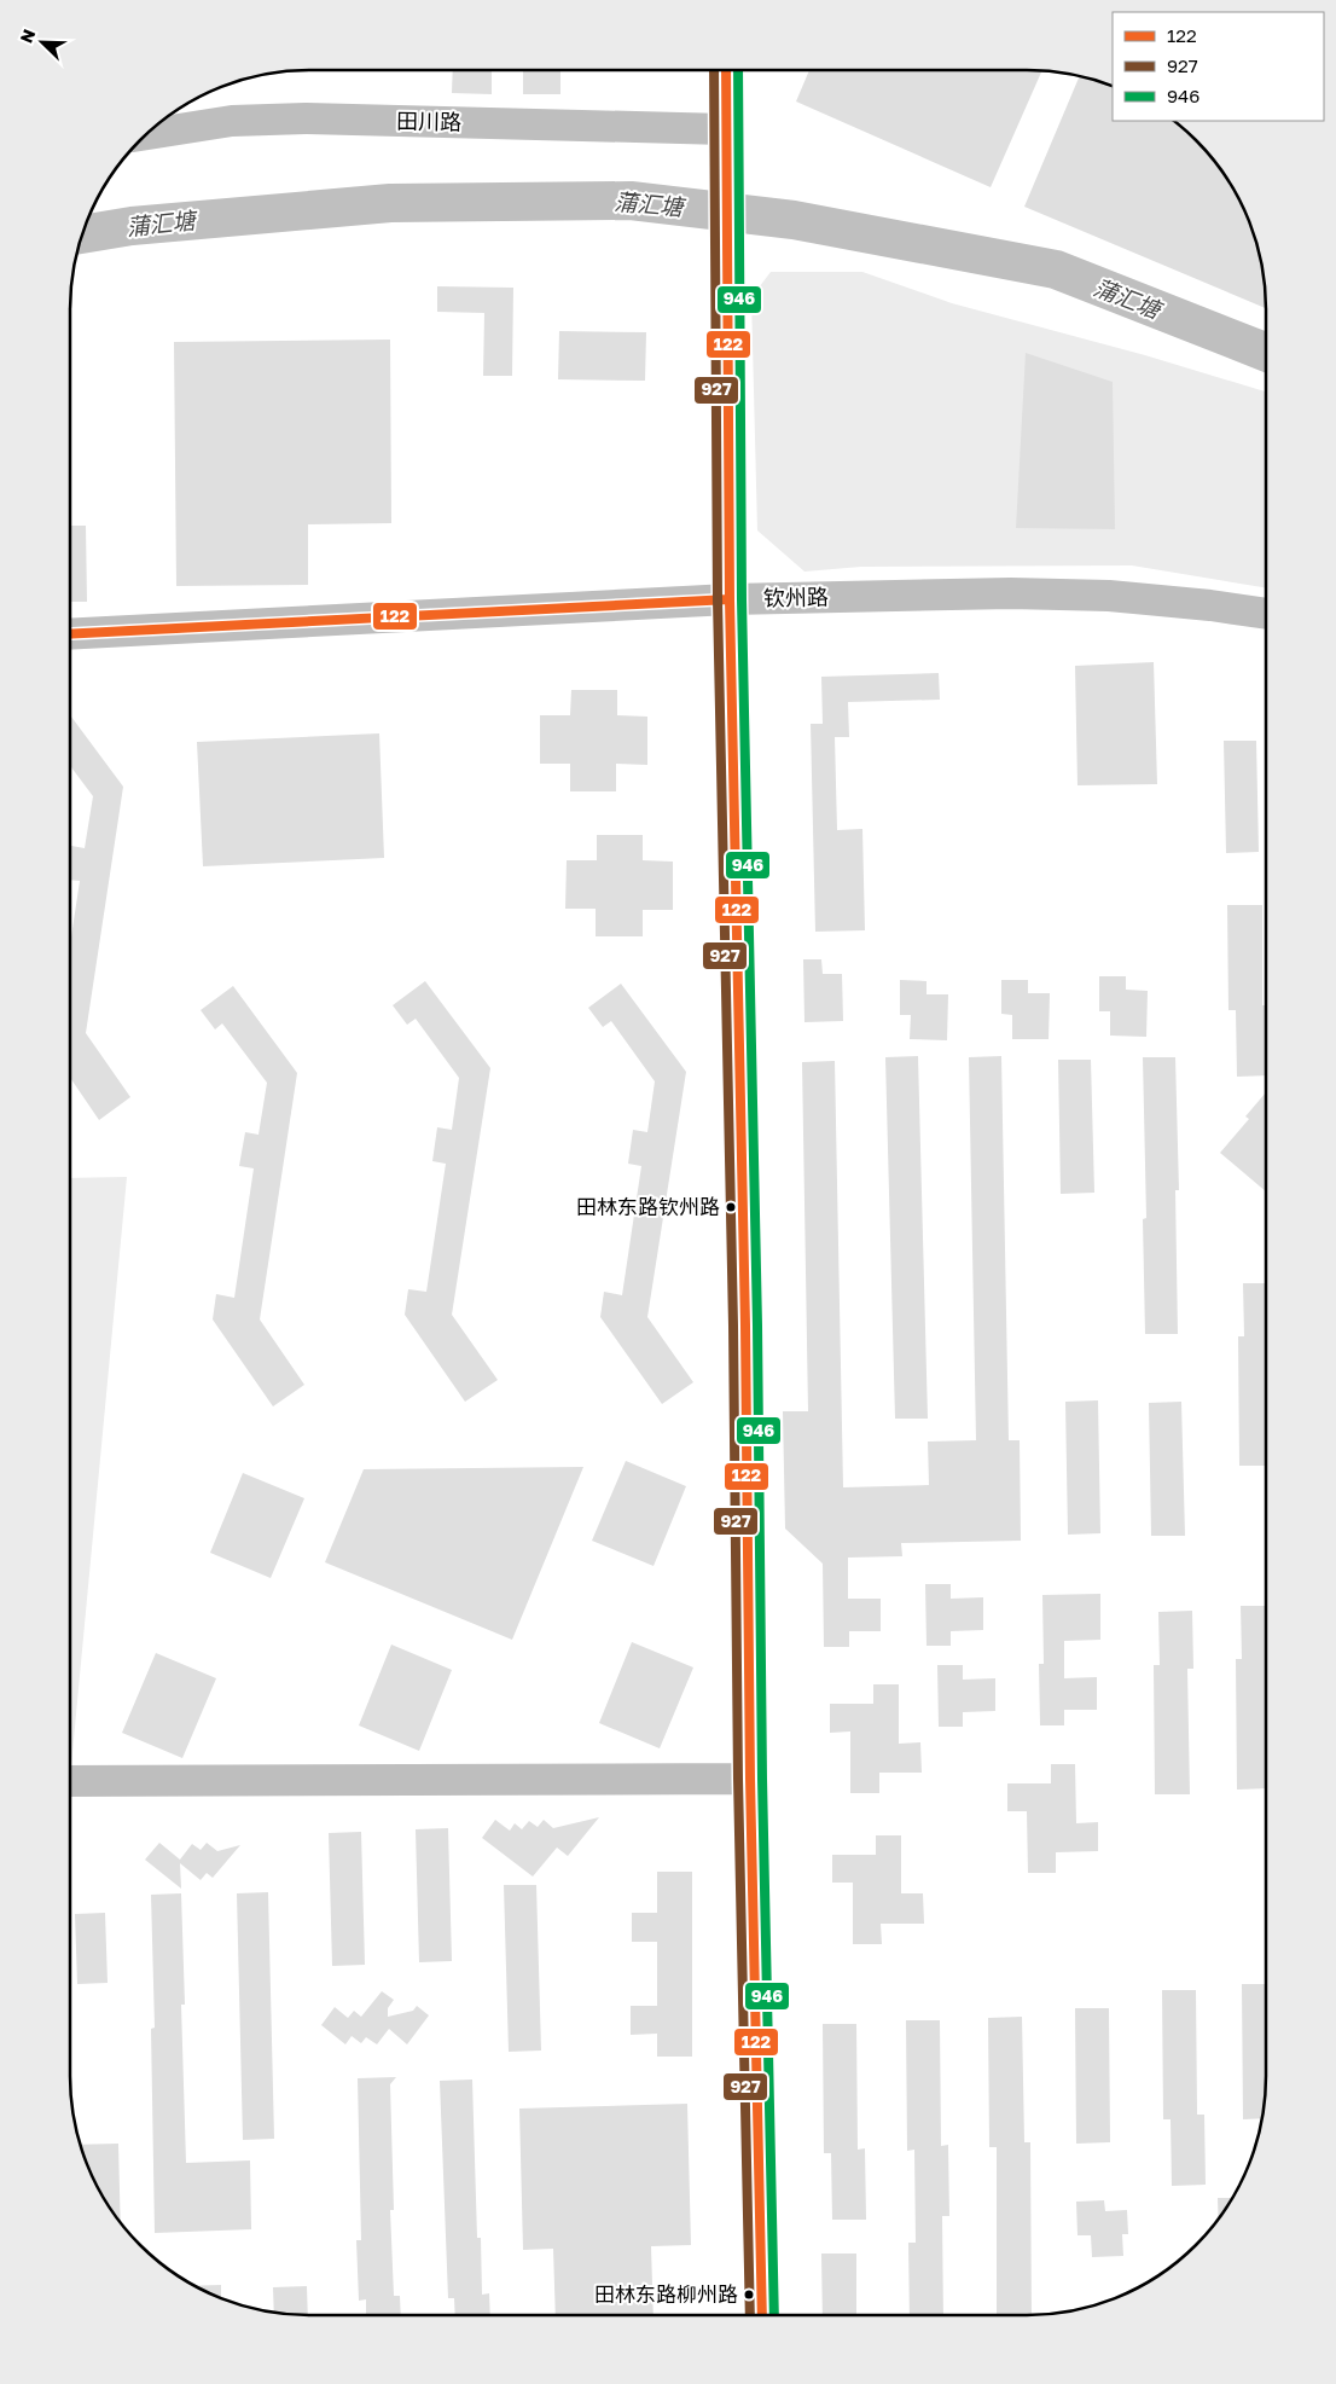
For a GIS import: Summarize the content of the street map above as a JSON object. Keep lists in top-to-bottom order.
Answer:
{
  "streets": {
    "street": ["田川路", "钦州路"]
  },
  "water": ["蒲汇塘"],
  "places": ["田林东路钦州路", "田林东路柳州路"],
  "lines": ["transit line 122", "transit line 927", "transit line 946"],
  "legend": ["122", "927", "946"],
  "north": "top left"
}
